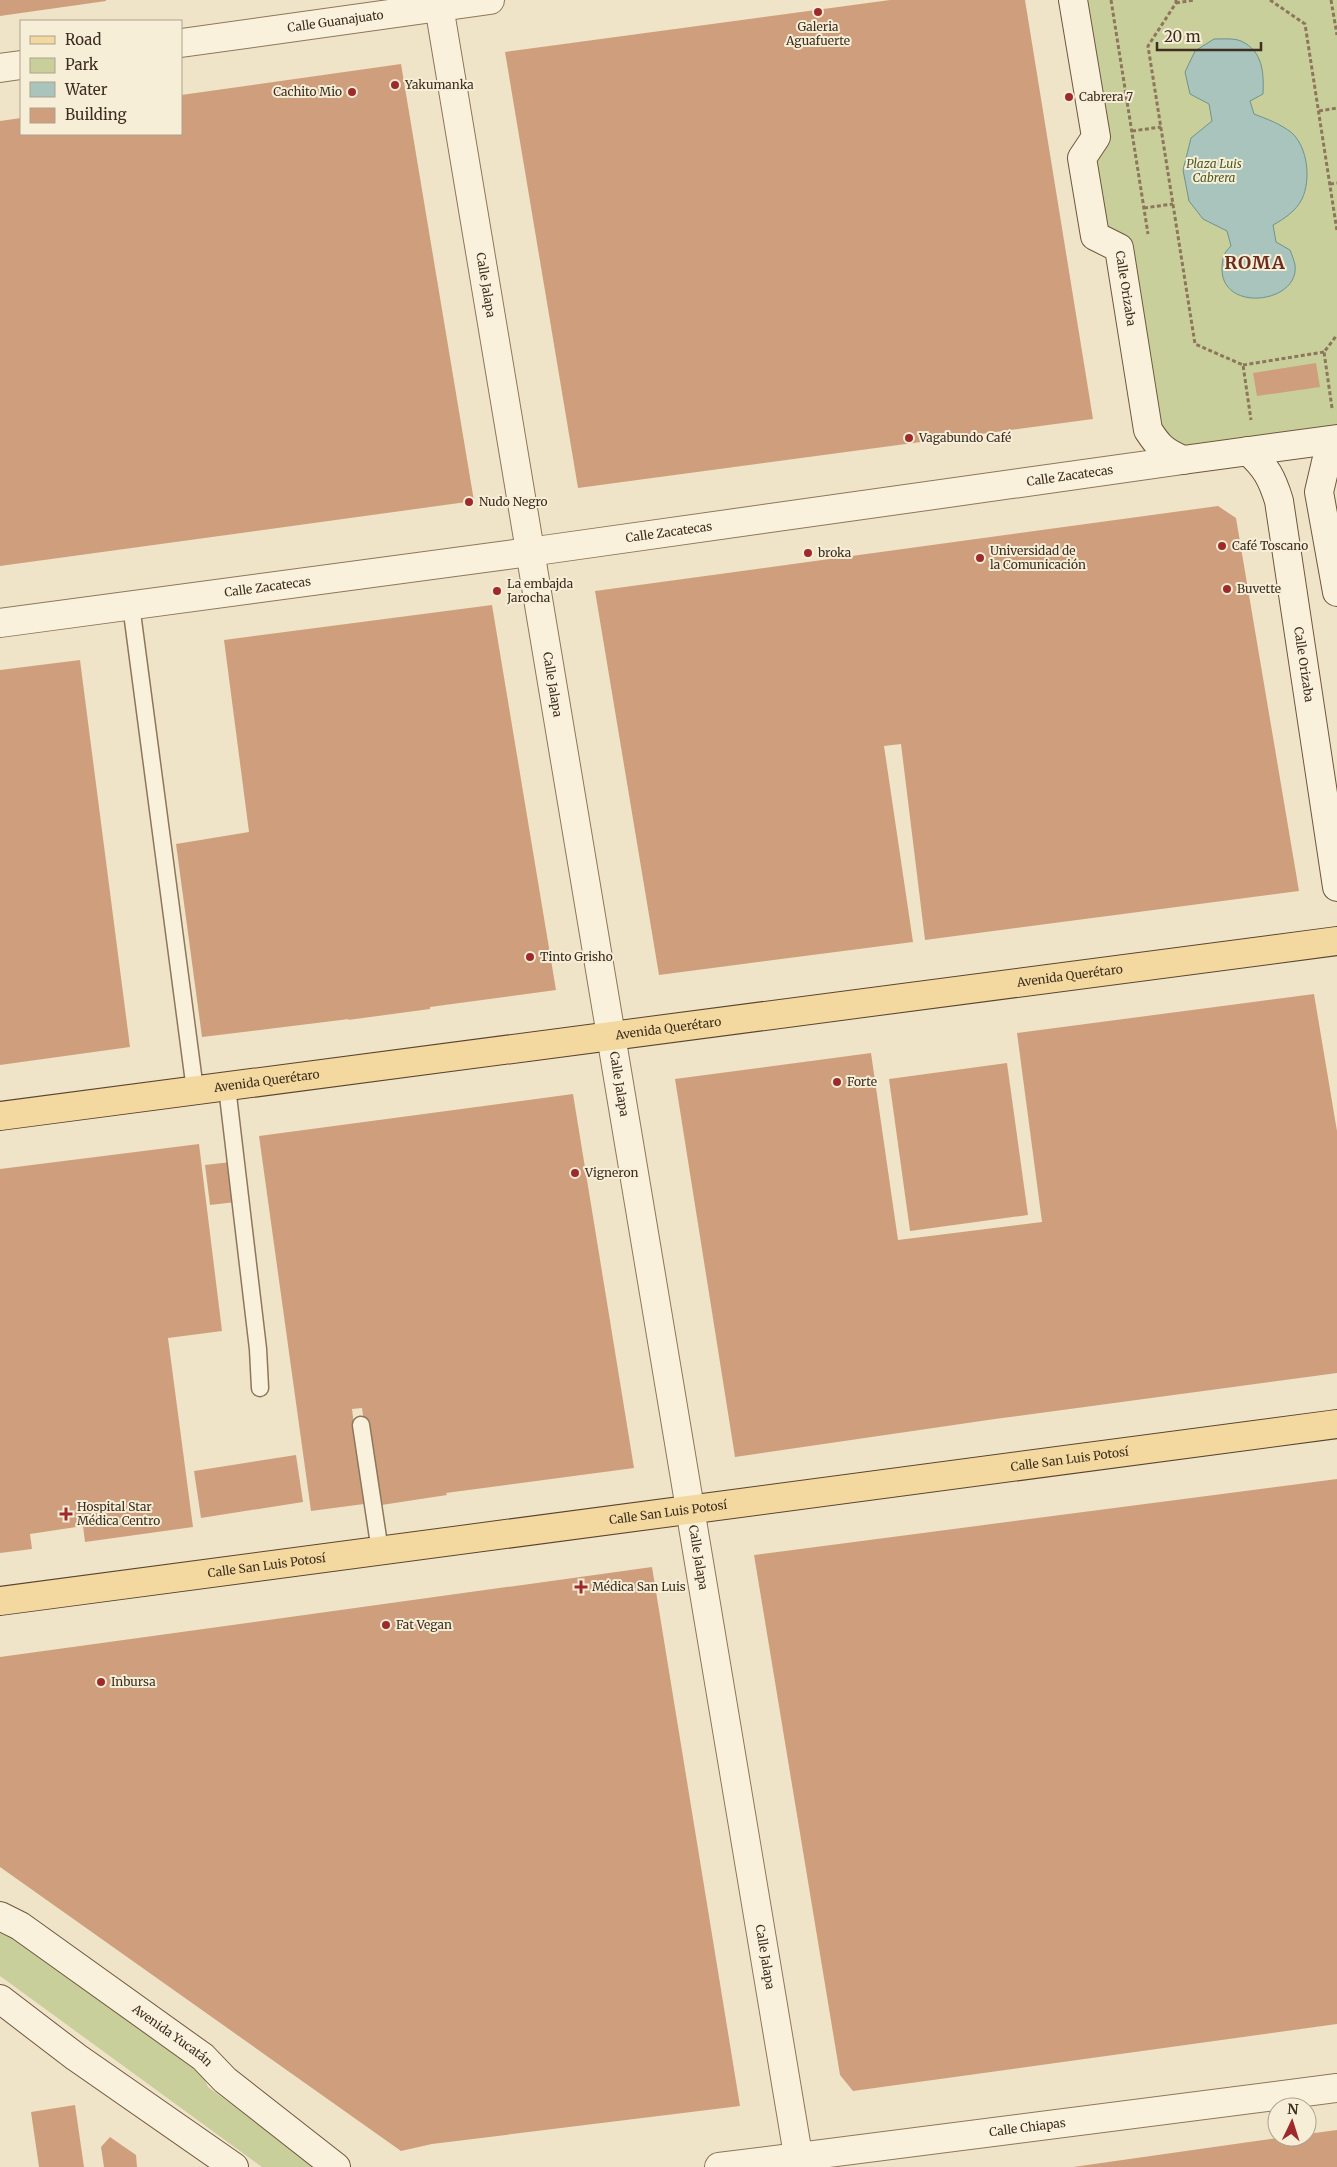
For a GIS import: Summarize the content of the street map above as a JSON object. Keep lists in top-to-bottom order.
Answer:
{
  "streets": {
    "main road": ["Avenida Querétaro", "Calle San Luis Potosí"],
    "street": [
      "Calle Guanajuato",
      "Calle Jalapa",
      "Calle Orizaba",
      "Calle Zacatecas",
      "Avenida Yucatán",
      "Calle Chiapas"
    ]
  },
  "crossings": [
    ["Calle Guanajuato", "Calle Jalapa"],
    ["Calle Jalapa", "Calle Zacatecas"],
    ["Calle Jalapa", "Avenida Querétaro"],
    ["Calle Jalapa", "Calle San Luis Potosí"],
    ["Calle Jalapa", "Calle Chiapas"],
    ["Calle Orizaba", "Calle Zacatecas"]
  ],
  "districts": ["ROMA"],
  "parks": ["Plaza Luis Cabrera"],
  "places": {
    "other": [
      "Galeria Aguafuerte",
      "Yakumanka",
      "Cachito Mio",
      "Cabrera 7",
      "Vagabundo Café",
      "Nudo Negro",
      "Café Toscano",
      "broka",
      "Universidad de la Comunicación",
      "Buvette",
      "La embajda Jarocha",
      "Tinto Grisho",
      "Forte",
      "Vigneron",
      "Fat Vegan",
      "Inbursa"
    ],
    "health": ["Hospital Star Médica Centro", "Médica San Luis"]
  },
  "legend": [
    "Road",
    "Park",
    "Water",
    "Building"
  ],
  "scale_bar": "20 m",
  "north": "top"
}
